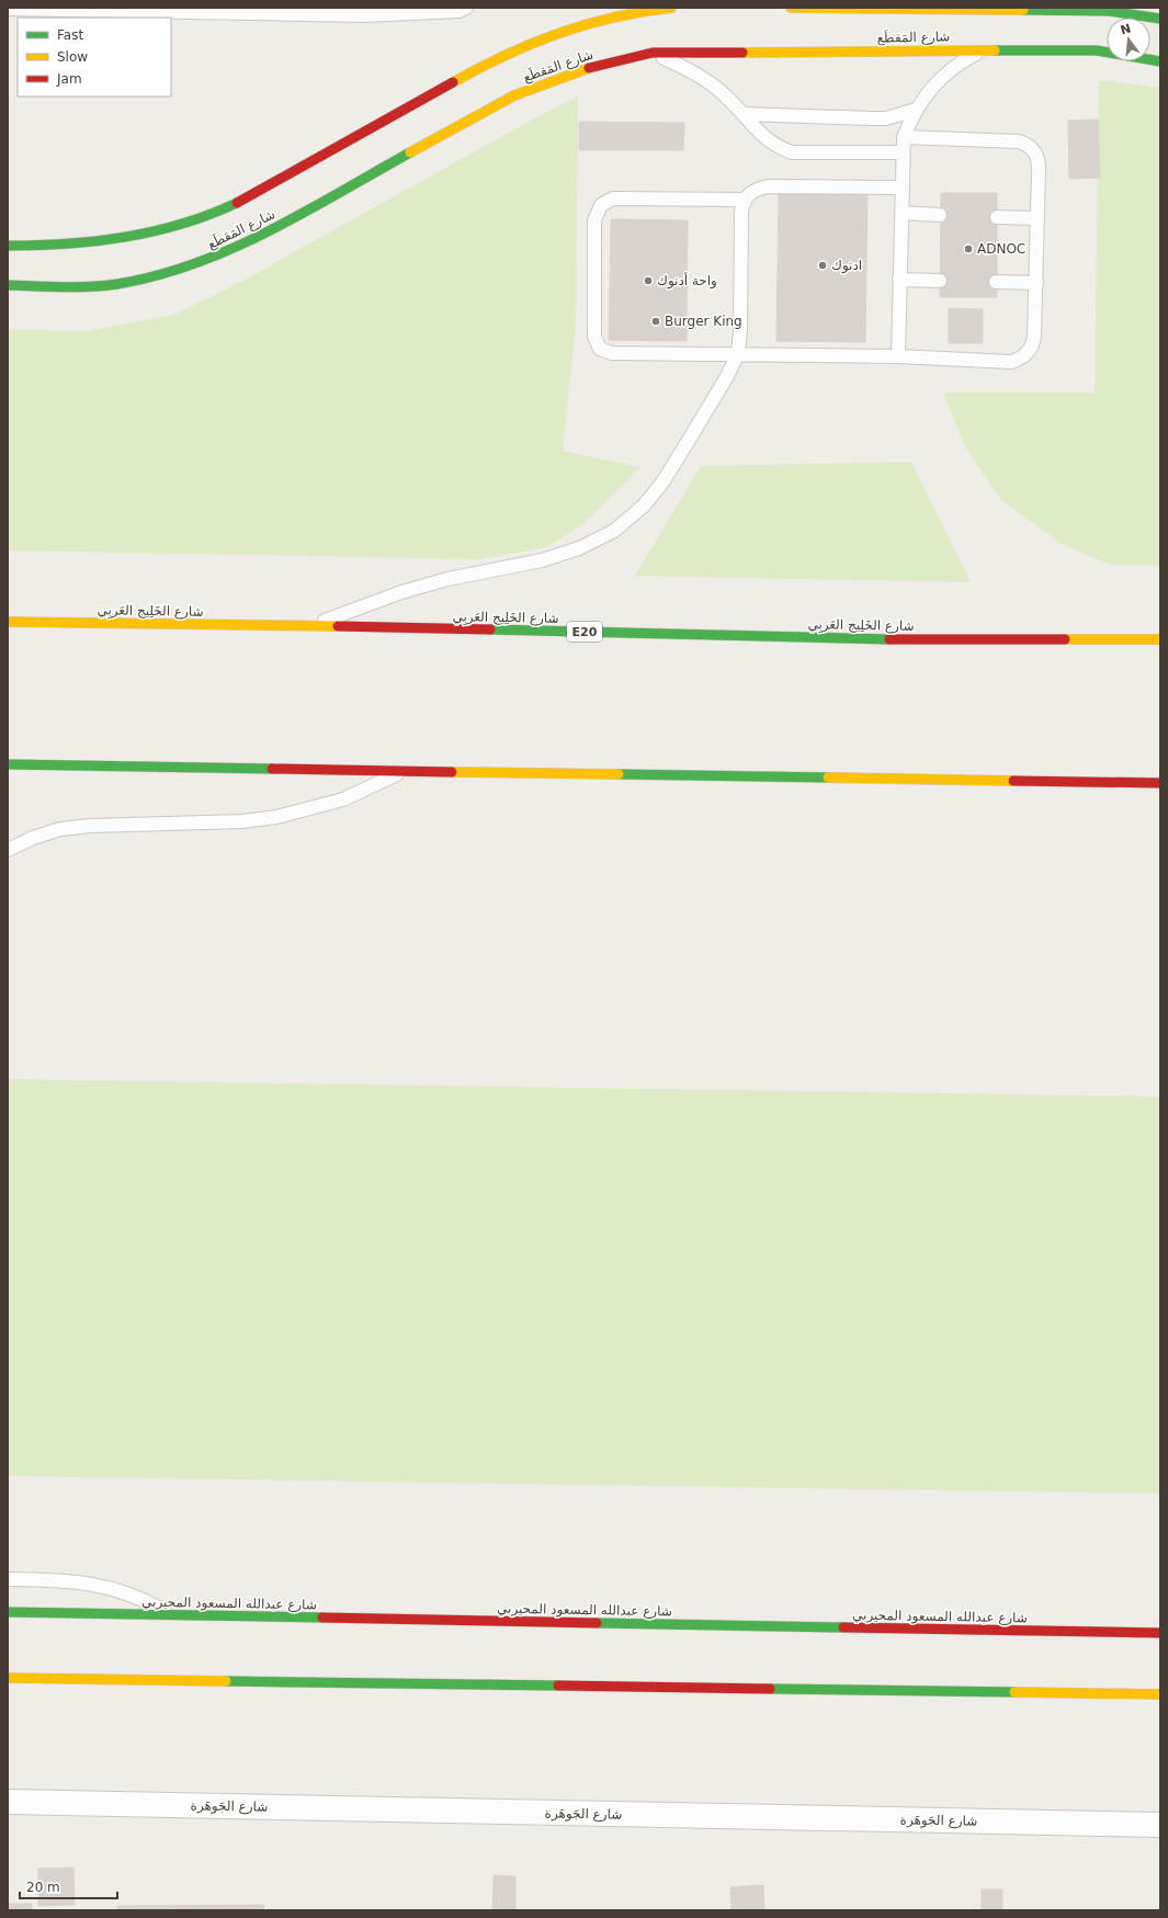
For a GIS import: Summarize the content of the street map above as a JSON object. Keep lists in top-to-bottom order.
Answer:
{
  "streets": {
    "main road": [
      "شارع المَقطَع",
      "شارع الخَلِيج العَربِي",
      "E20",
      "شارع عبدالله المسعود المحيربي"
    ],
    "street": ["شارع الجَوهَرة"]
  },
  "places": [
    "ADNOC",
    "ادنوك",
    "واحة أدنوك",
    "Burger King"
  ],
  "legend": ["Fast", "Slow", "Jam"],
  "scale_bar": "20 m",
  "north": "top"
}
